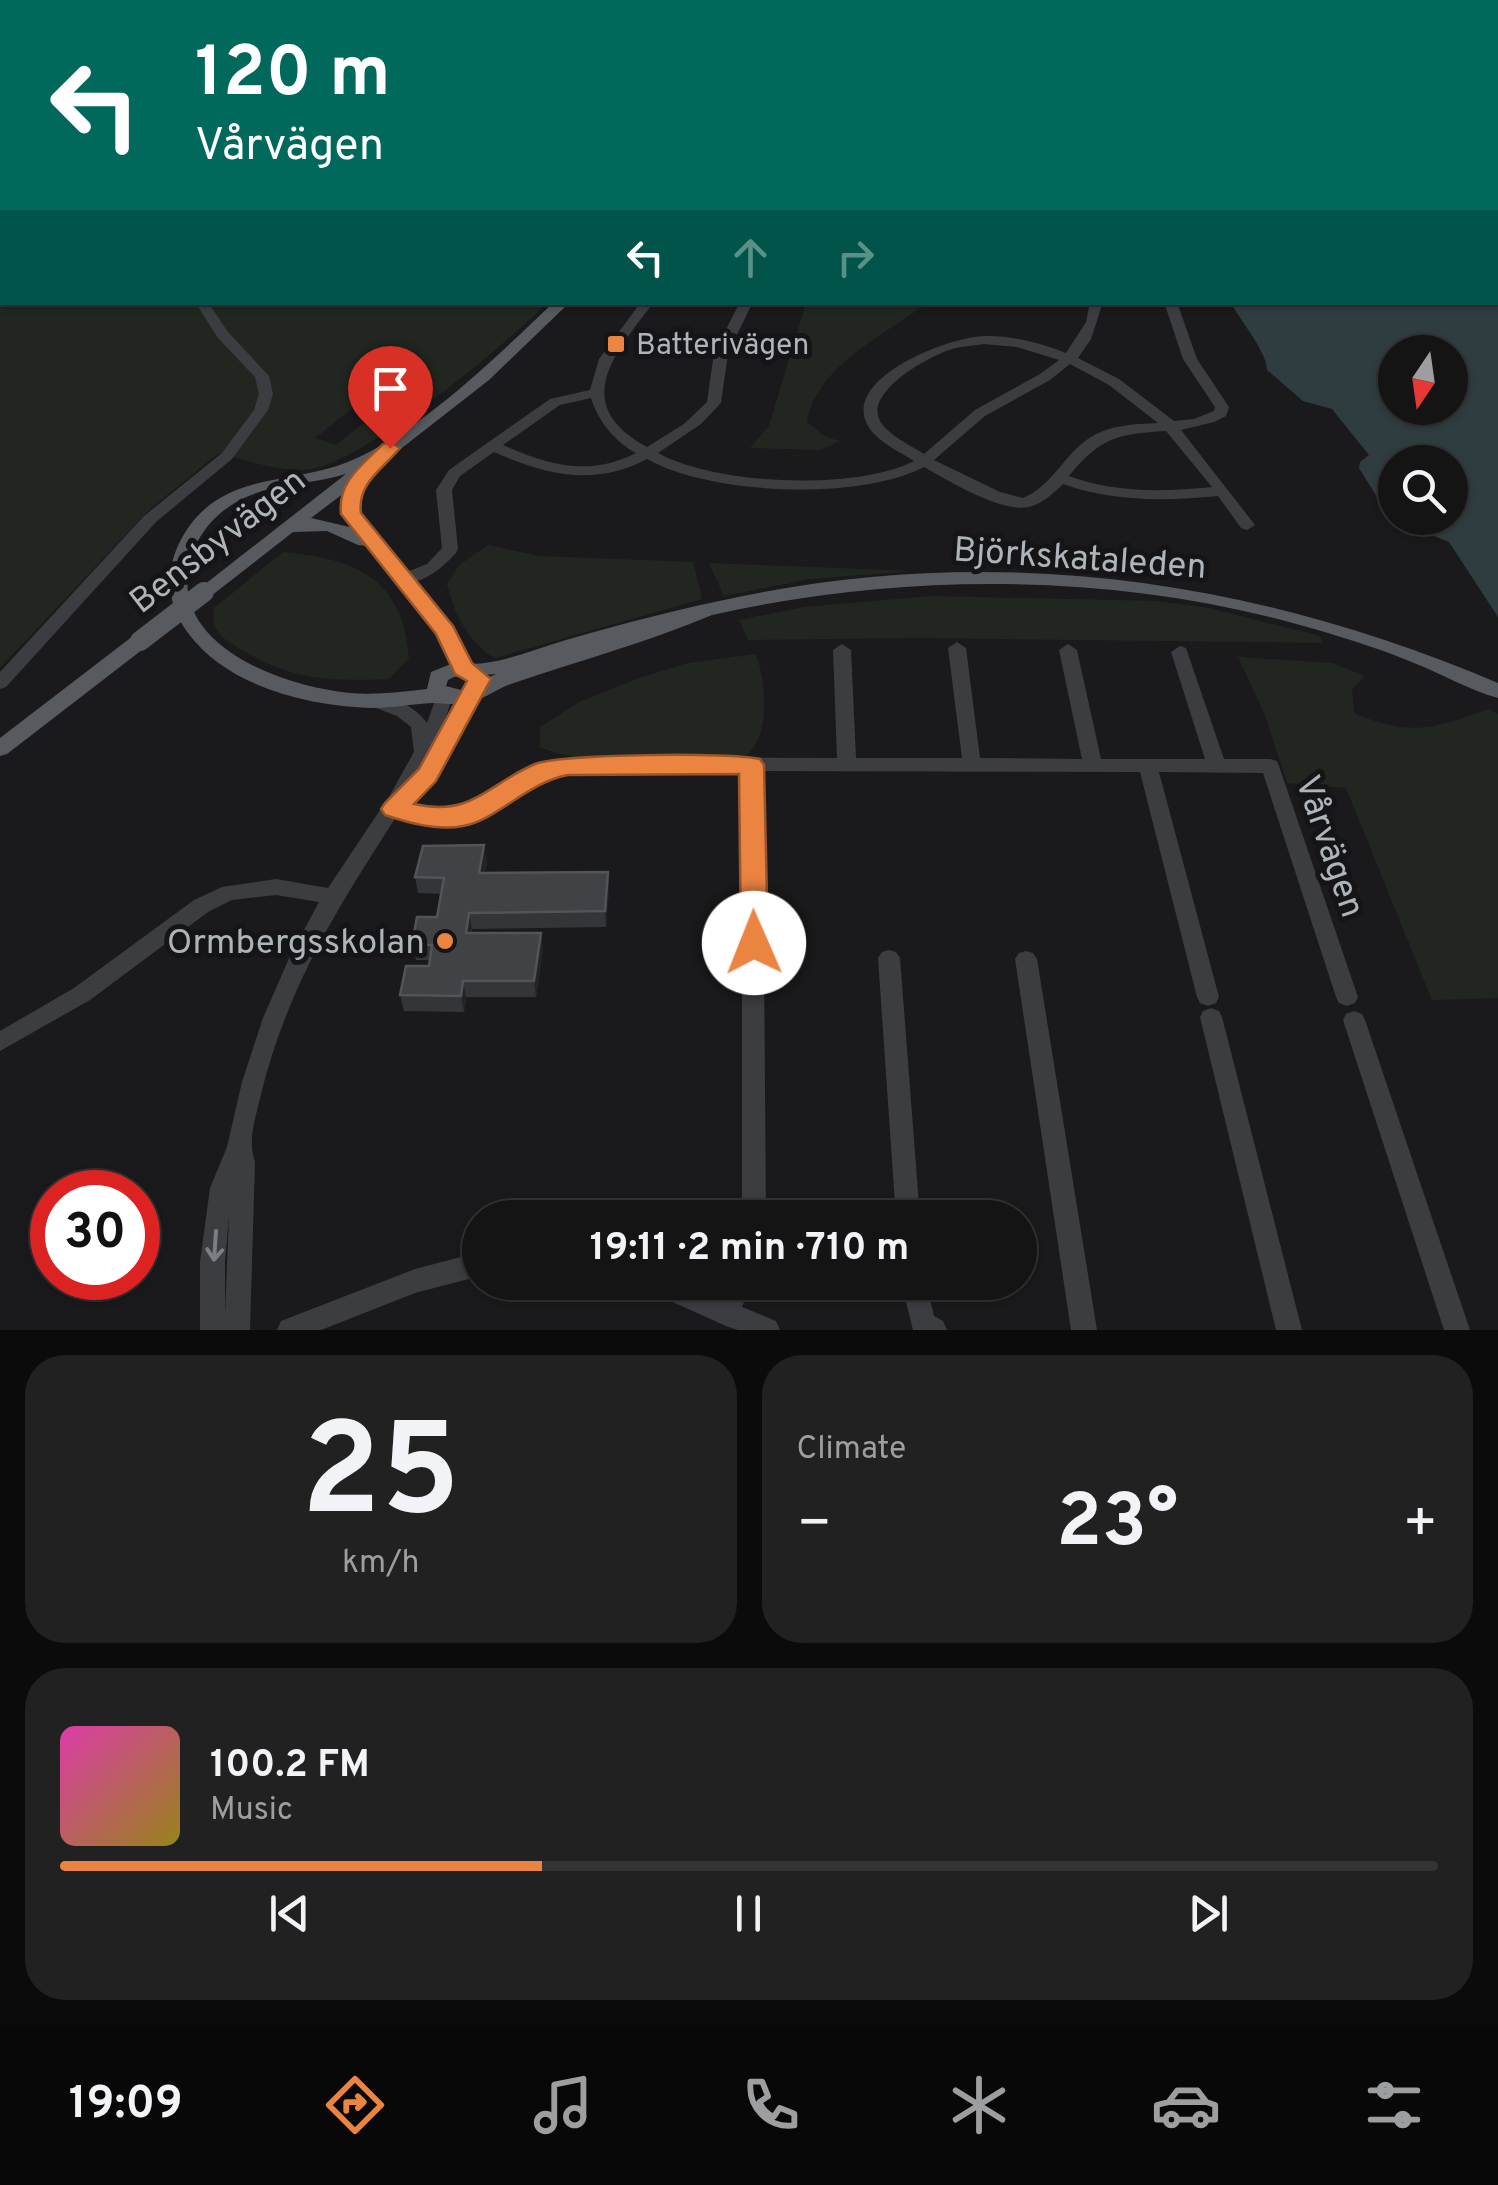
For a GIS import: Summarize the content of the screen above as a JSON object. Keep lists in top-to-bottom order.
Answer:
{
  "streets": {
    "main road": ["Bensbyvägen", "Björkskataleden"],
    "street": ["Vårvägen"]
  },
  "places": {
    "transit": ["Batterivägen"],
    "other": ["Ormbergsskolan"]
  },
  "north": "bottom",
  "page": {
    "turn": ["120 m", "Vårvägen"],
    "limit": "30",
    "trip": "19:11 · 2 min · 710 m",
    "tile": [
      ["25", "km/h"],
      "Climate"
    ],
    "heat": ["−", "23°", "+"],
    "song": ["100.2 FM", "Music"],
    "tabs": "19:09"
  }
}
